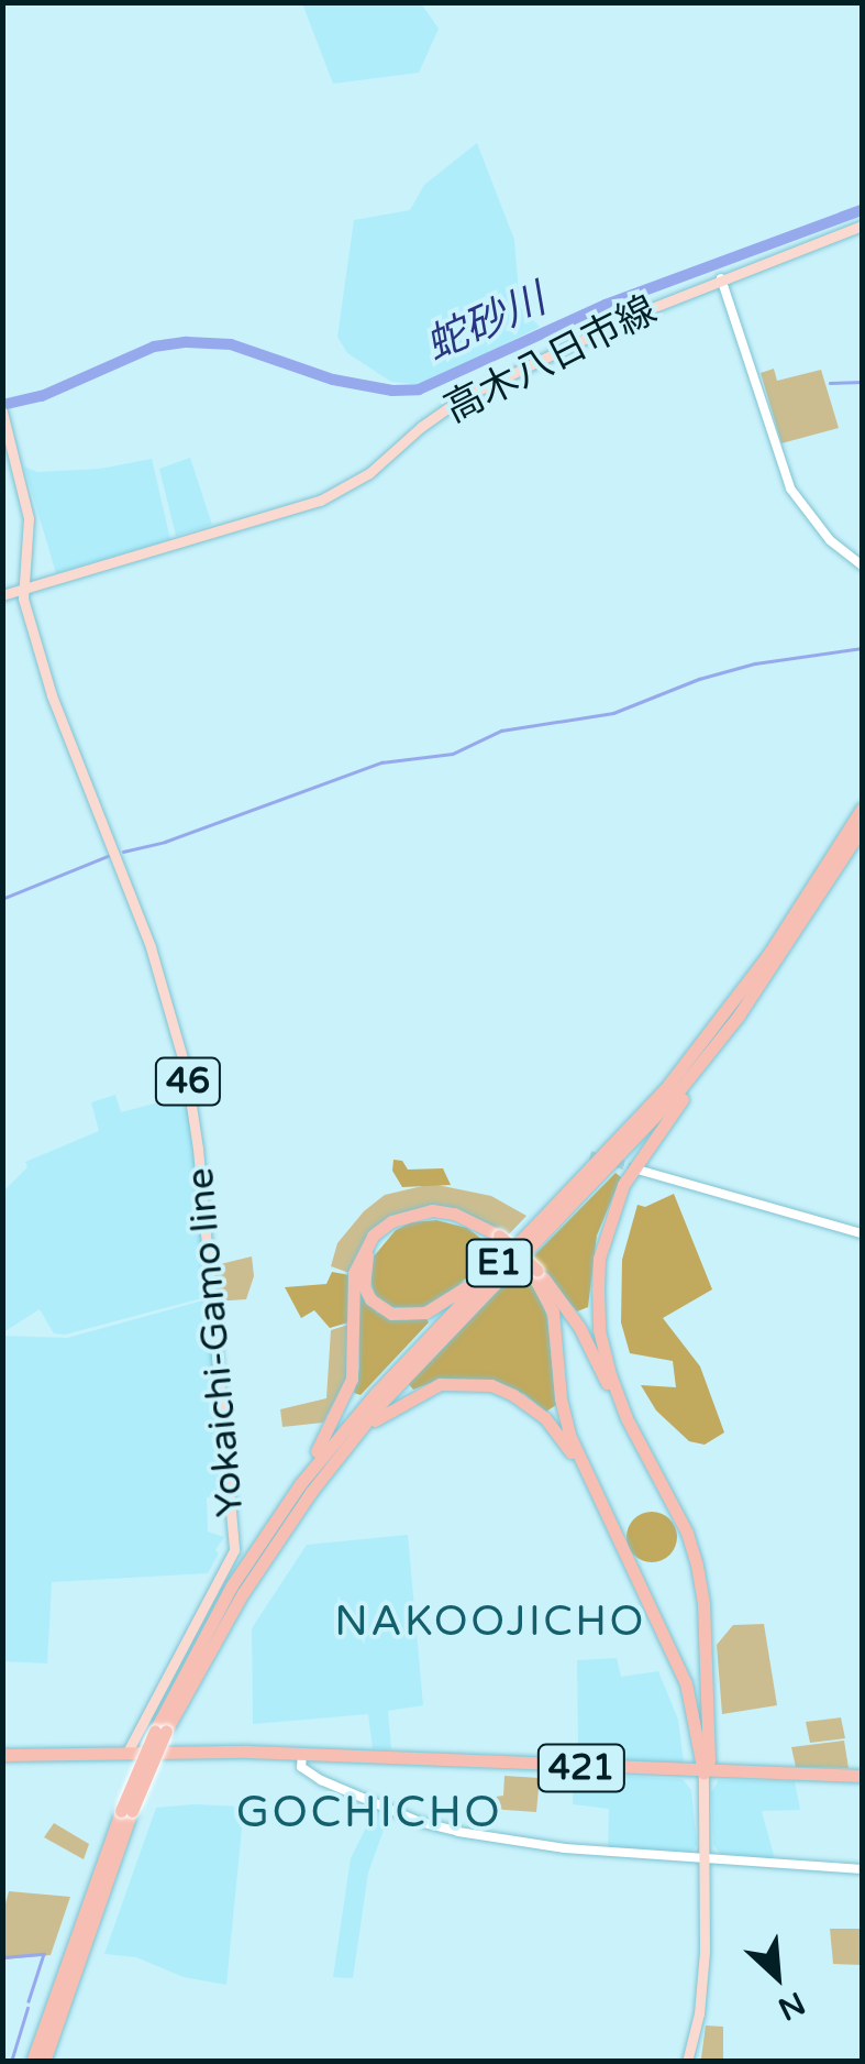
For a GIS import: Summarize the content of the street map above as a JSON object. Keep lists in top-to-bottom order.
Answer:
{
  "streets": {
    "highway": ["E1", "421"],
    "main road": ["高木八日市線", "46", "Yokaichi-Gamo line"]
  },
  "crossings": [
    ["高木八日市線", "Yokaichi-Gamo line"],
    ["Yokaichi-Gamo line", "421"]
  ],
  "districts": ["NAKOOJICHO", "GOCHICHO"],
  "water": ["蛇砂川"],
  "north": "bottom right"
}
